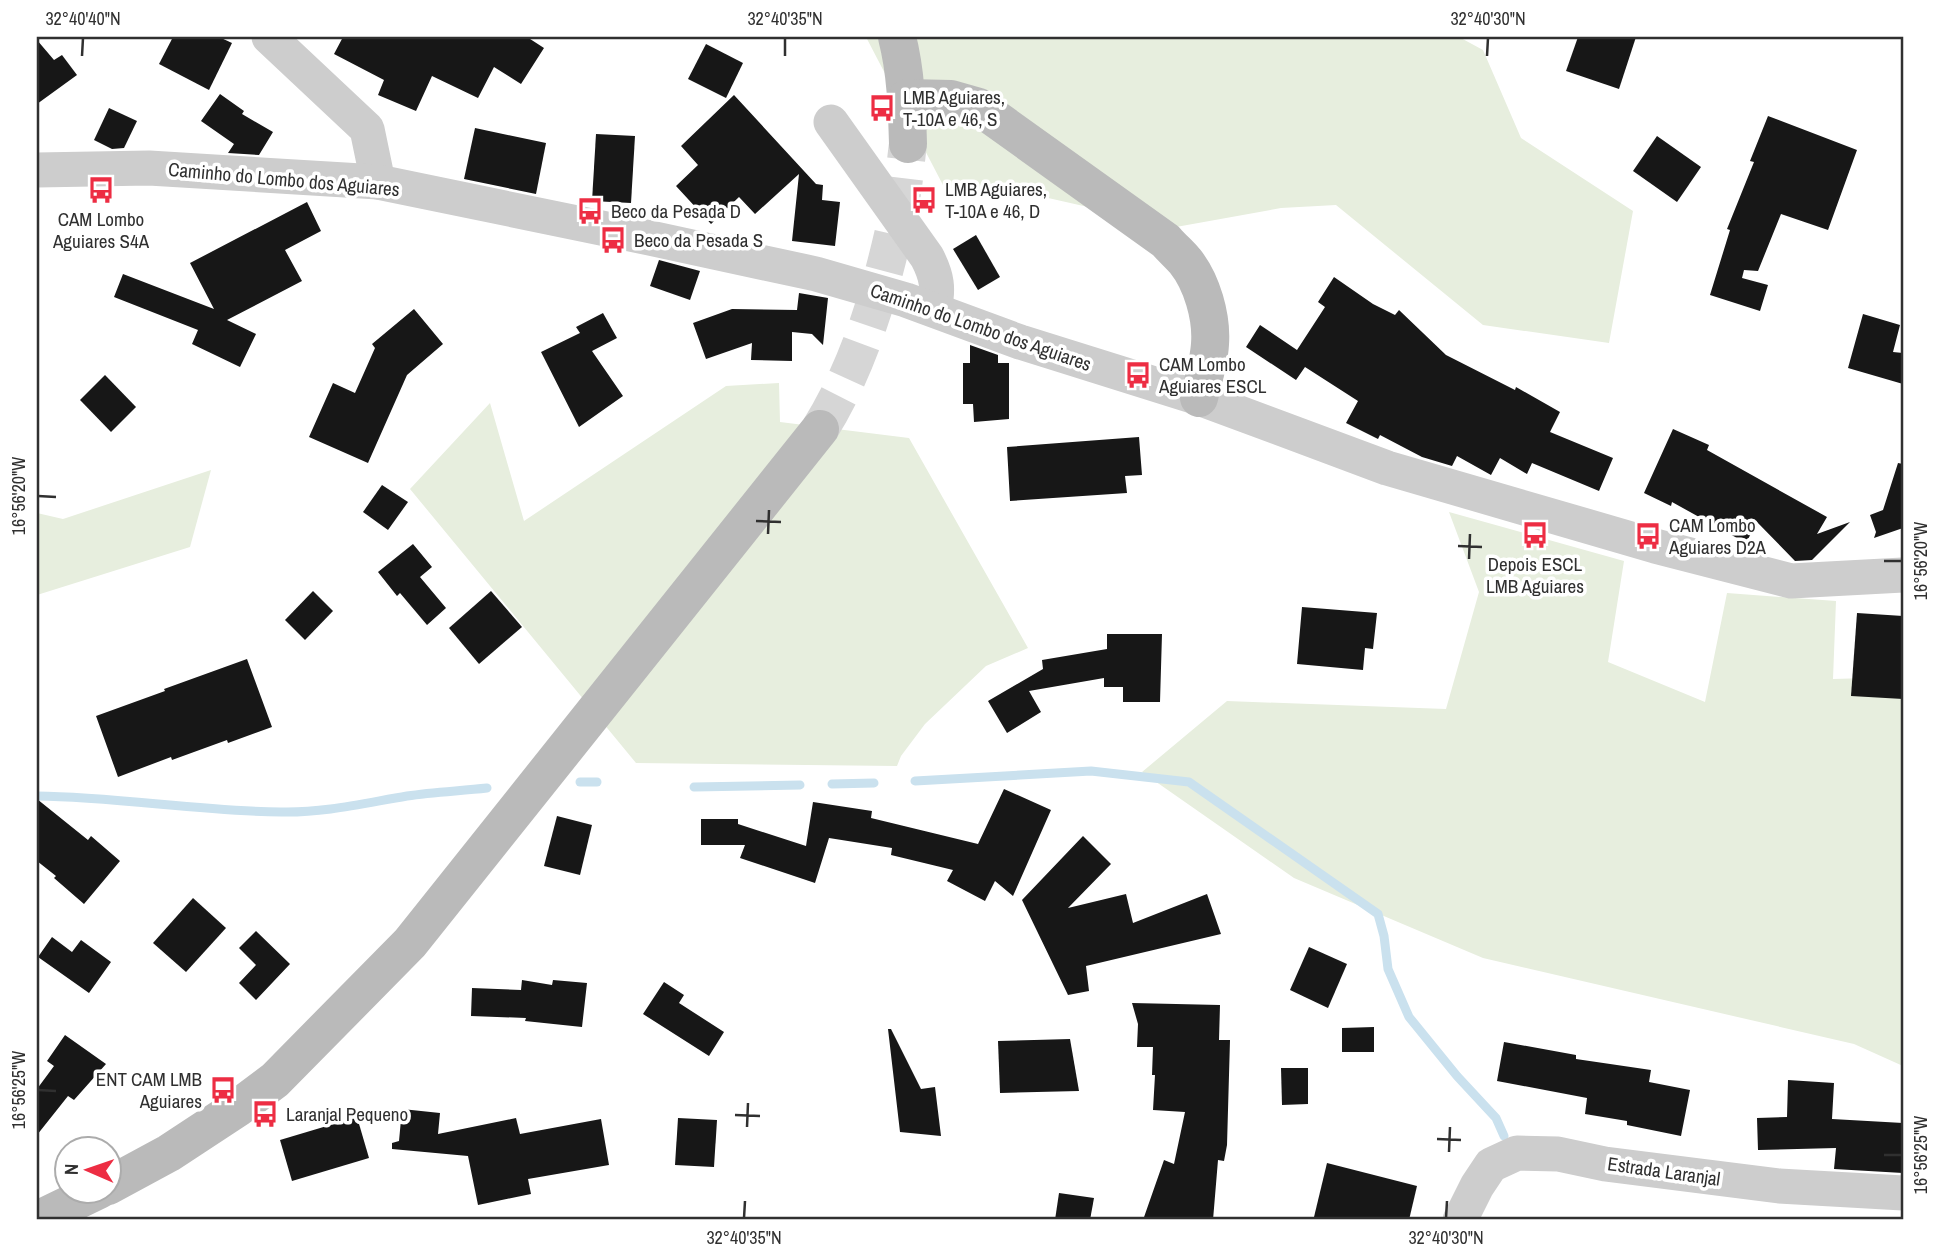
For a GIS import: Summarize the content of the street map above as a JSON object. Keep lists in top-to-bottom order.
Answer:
{
  "streets": {
    "street": ["Caminho do Lombo dos Aguiares", "Estrada Laranjal"]
  },
  "places": {
    "bus stop": [
      "LMB Aguiares, T-10A e 46, S",
      "CAM Lombo Aguiares S4A",
      "LMB Aguiares, T-10A e 46, D",
      "Beco da Pesada D",
      "Beco da Pesada S",
      "CAM Lombo Aguiares ESCL",
      "Depois ESCL LMB Aguiares",
      "CAM Lombo Aguiares D2A",
      "ENT CAM LMB Aguiares",
      "Laranjal Pequeno"
    ]
  },
  "north": "left",
  "coordinates": [
    "32°40'40\"N",
    "32°40'35\"N",
    "32°40'30\"N",
    "16°56'20\"W",
    "16°56'25\"W"
  ]
}
